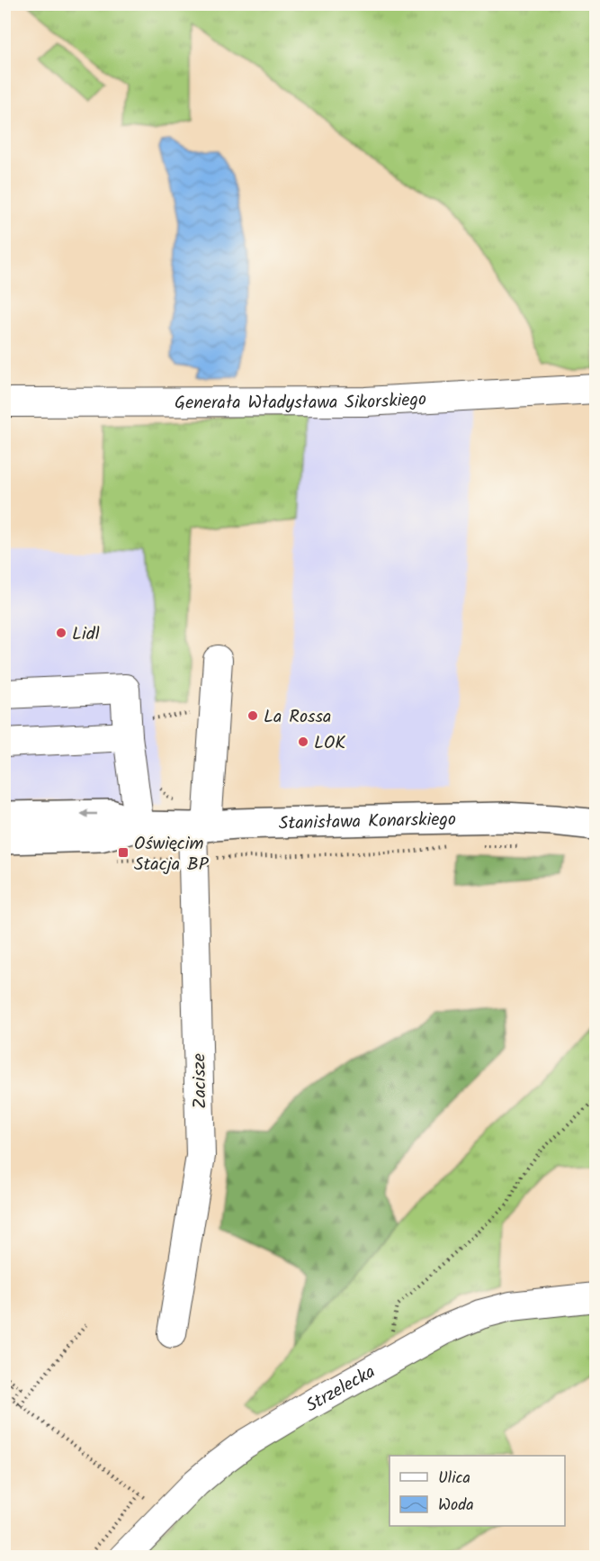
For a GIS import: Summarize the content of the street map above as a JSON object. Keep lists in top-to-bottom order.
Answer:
{
  "streets": {
    "main road": ["Stanisława Konarskiego"],
    "street": ["Generała Władysława Sikorskiego", "Zacisze", "Strzelecka"]
  },
  "crossings": [
    ["Stanisława Konarskiego", "Zacisze"]
  ],
  "places": {
    "other": ["Lidl", "La Rossa", "LOK"],
    "transit": ["Oświęcim Stacja BP"]
  },
  "legend": ["Ulica", "Woda"]
}
